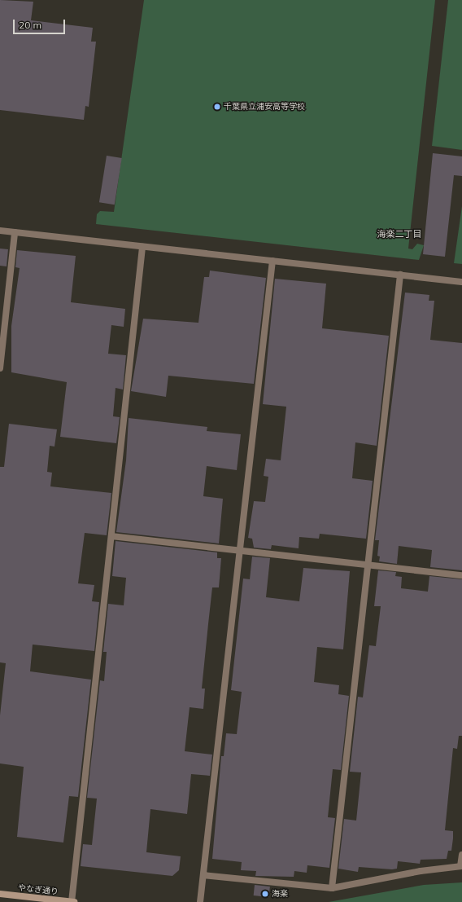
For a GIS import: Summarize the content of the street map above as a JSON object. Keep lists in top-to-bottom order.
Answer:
{
  "streets": {
    "main road": ["やなぎ通り"]
  },
  "districts": ["海楽二丁目"],
  "places": ["千葉県立浦安高等学校", "海楽"],
  "scale_bar": "20 m"
}
